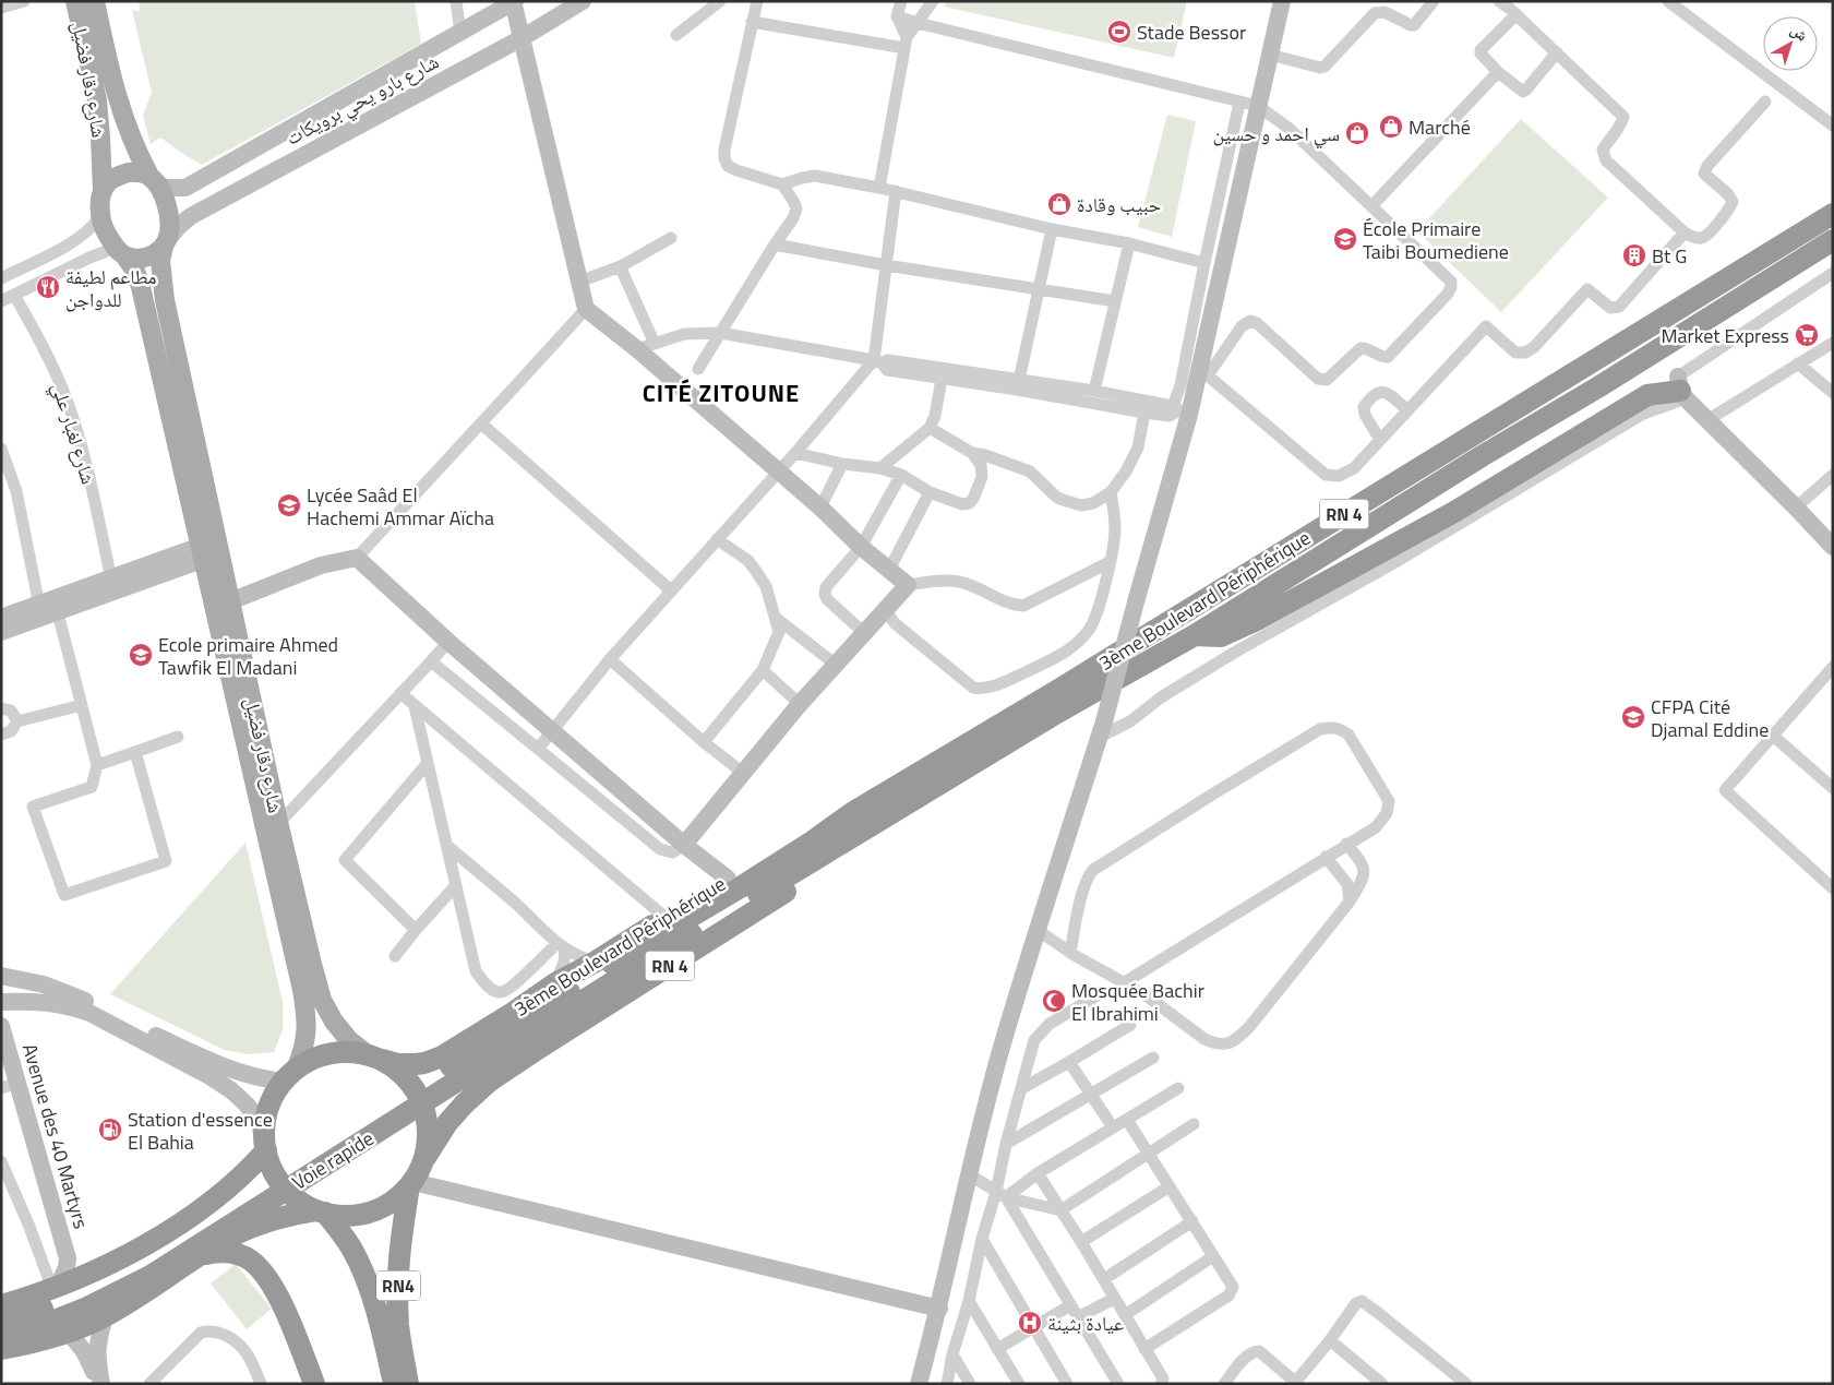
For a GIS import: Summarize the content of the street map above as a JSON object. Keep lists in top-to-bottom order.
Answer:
{
  "streets": {
    "highway": [
      "RN 4",
      "3ème Boulevard Périphérique",
      "Voie rapide",
      "RN4"
    ],
    "main road": ["شارع دقار فضيل", "شارع بارو يحي برويكات", "Avenue des 40 Martyrs"],
    "street": ["شارع لغبار علي"]
  },
  "crossings": [
    ["شارع دقار فضيل", "شارع بارو يحي برويكات"],
    ["شارع دقار فضيل", "3ème Boulevard Périphérique"],
    ["شارع دقار فضيل", "RN4"],
    ["3ème Boulevard Périphérique", "Voie rapide"],
    ["3ème Boulevard Périphérique", "RN4"]
  ],
  "districts": ["CITÉ ZITOUNE"],
  "places": {
    "sports": ["Stade Bessor"],
    "shop": ["Marché", "سي احمد و حسين", "حبيب وقادة"],
    "school or university": [
      "École Primaire Taibi Boumediene",
      "Lycée Saâd El Hachemi Ammar Aïcha",
      "Ecole primaire Ahmed Tawfik El Madani",
      "CFPA Cité Djamal Eddine"
    ],
    "building": ["Bt G"],
    "restaurant": ["مطاعم لطيفة للدواجن"],
    "supermarket": ["Market Express"],
    "mosque": ["Mosquée Bachir El Ibrahimi"],
    "fuel station": ["Station d'essence El Bahia"],
    "hospital": ["عيادة بثينة"]
  },
  "north": "top right"
}
